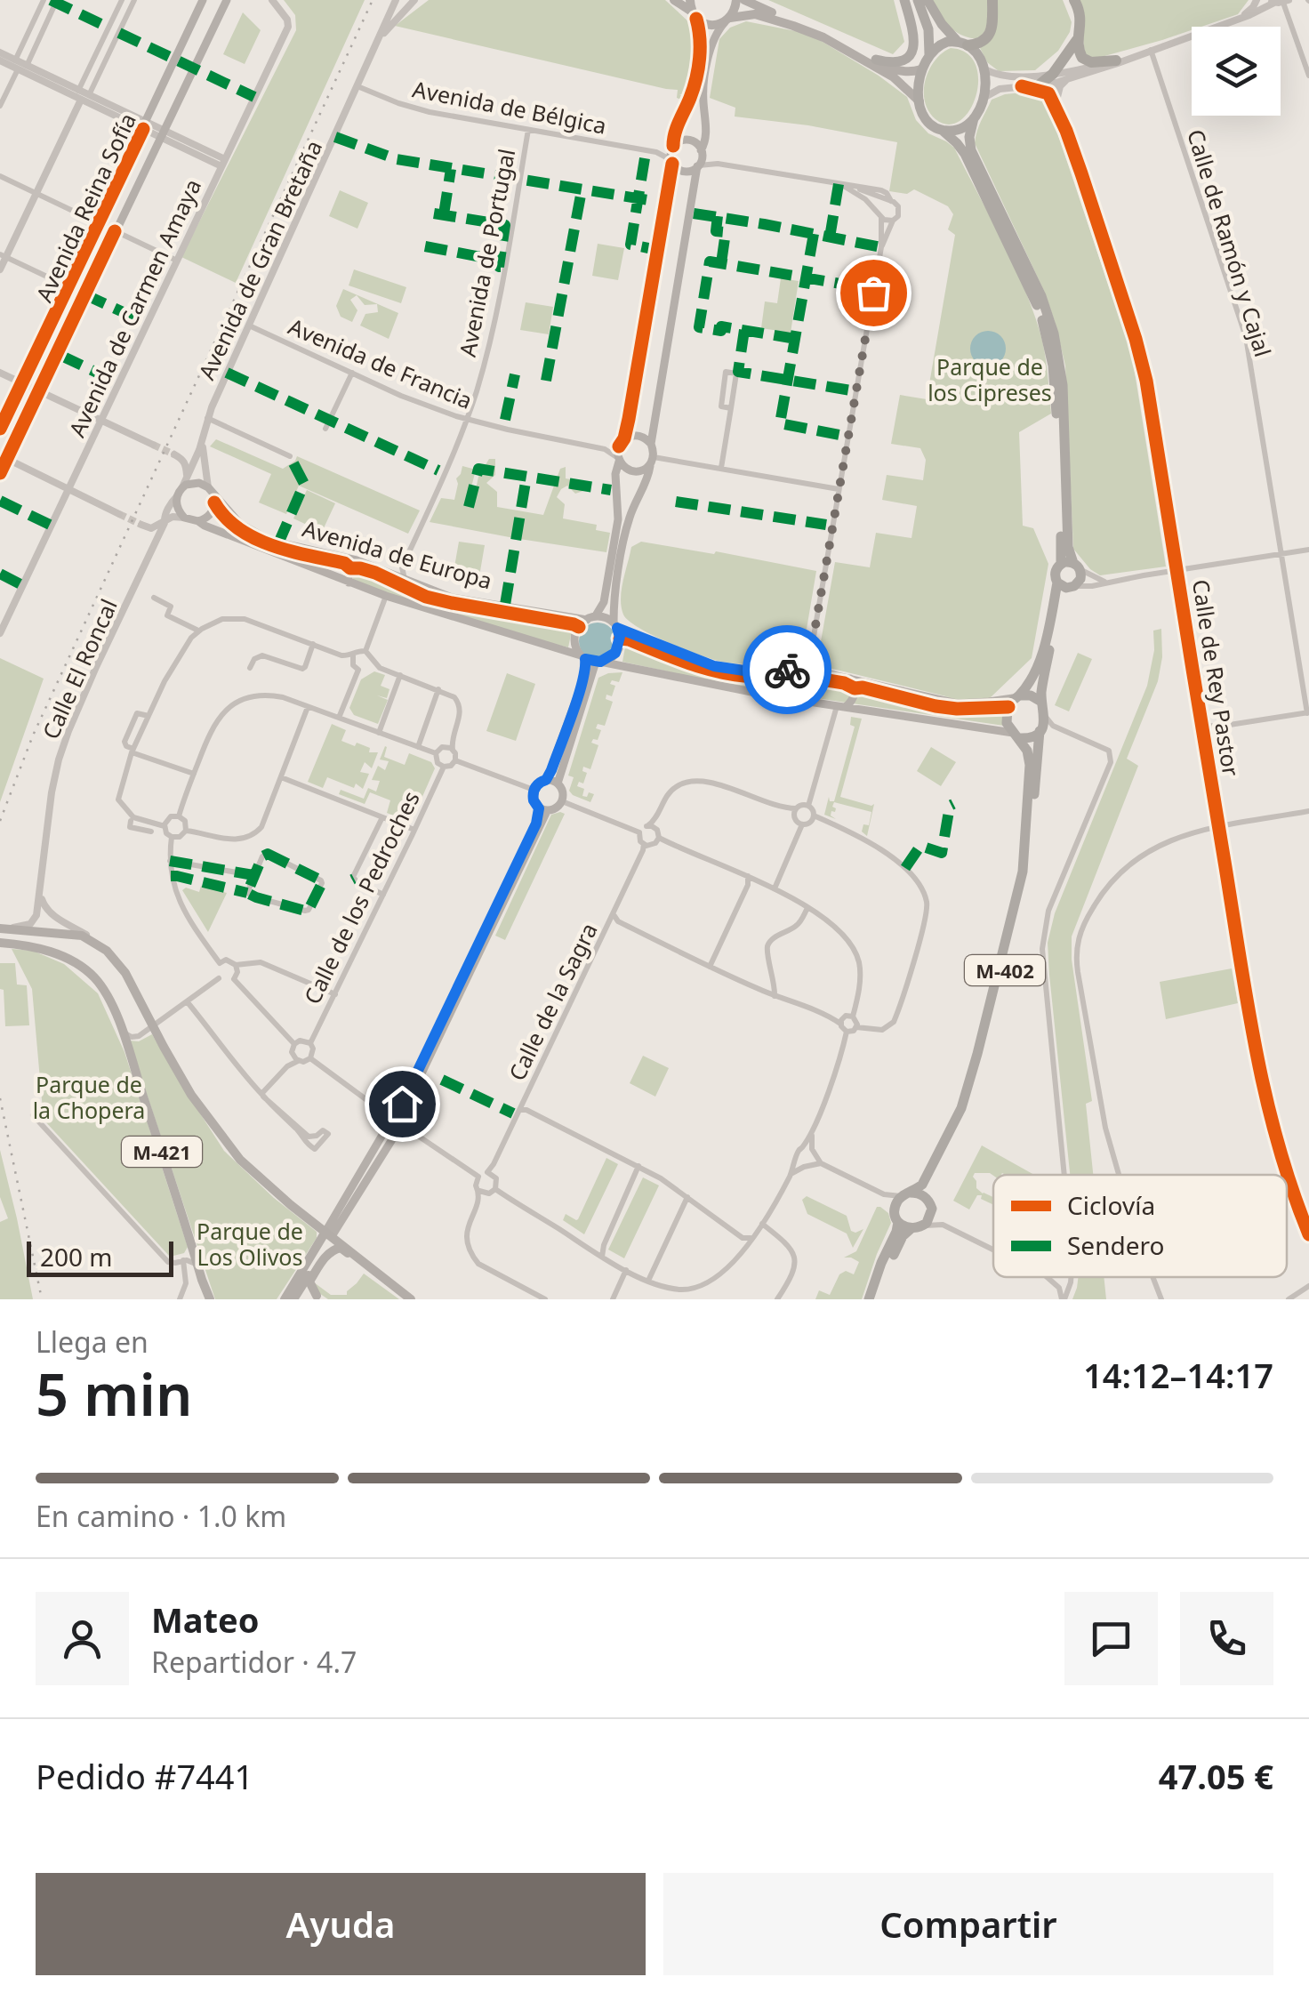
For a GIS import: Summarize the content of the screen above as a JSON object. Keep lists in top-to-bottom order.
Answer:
{
  "streets": {
    "highway": ["M-402"],
    "main road": ["Avenida Reina Sofía", "Avenida de Europa", "M-421"],
    "street": [
      "Avenida de Bélgica",
      "Calle de Ramón y Cajal",
      "Avenida de Portugal",
      "Avenida de Gran Bretaña",
      "Avenida de Carmen Amaya",
      "Avenida de Francia",
      "Calle El Roncal",
      "Calle de Rey Pastor",
      "Calle de los Pedroches",
      "Calle de la Sagra"
    ]
  },
  "crossings": [
    ["Avenida de Bélgica", "Avenida de Portugal"],
    ["Avenida de Bélgica", "Avenida de Gran Bretaña"],
    ["Avenida de Portugal", "Avenida de Francia"],
    ["Avenida de Gran Bretaña", "Avenida de Francia"],
    ["Avenida de Gran Bretaña", "Avenida de Europa"],
    ["Avenida de Gran Bretaña", "Calle El Roncal"],
    ["Avenida de Europa", "Calle El Roncal"]
  ],
  "parks": ["Parque de los Cipreses", "Parque de la Chopera", "Parque de Los Olivos"],
  "legend": ["Ciclovía", "Sendero"],
  "scale_bar": "200 m",
  "page": {
    "scale": "200 m",
    "heading": ["5 min", "Llega en", "14:12–14:17"],
    "panel": [
      "Mateo",
      "Repartidor · 4.7",
      "Pedido #7441",
      "47.05 €"
    ],
    "bar": "En camino · 1.0 km",
    "buttons": ["Ayuda", "Compartir"]
  }
}
